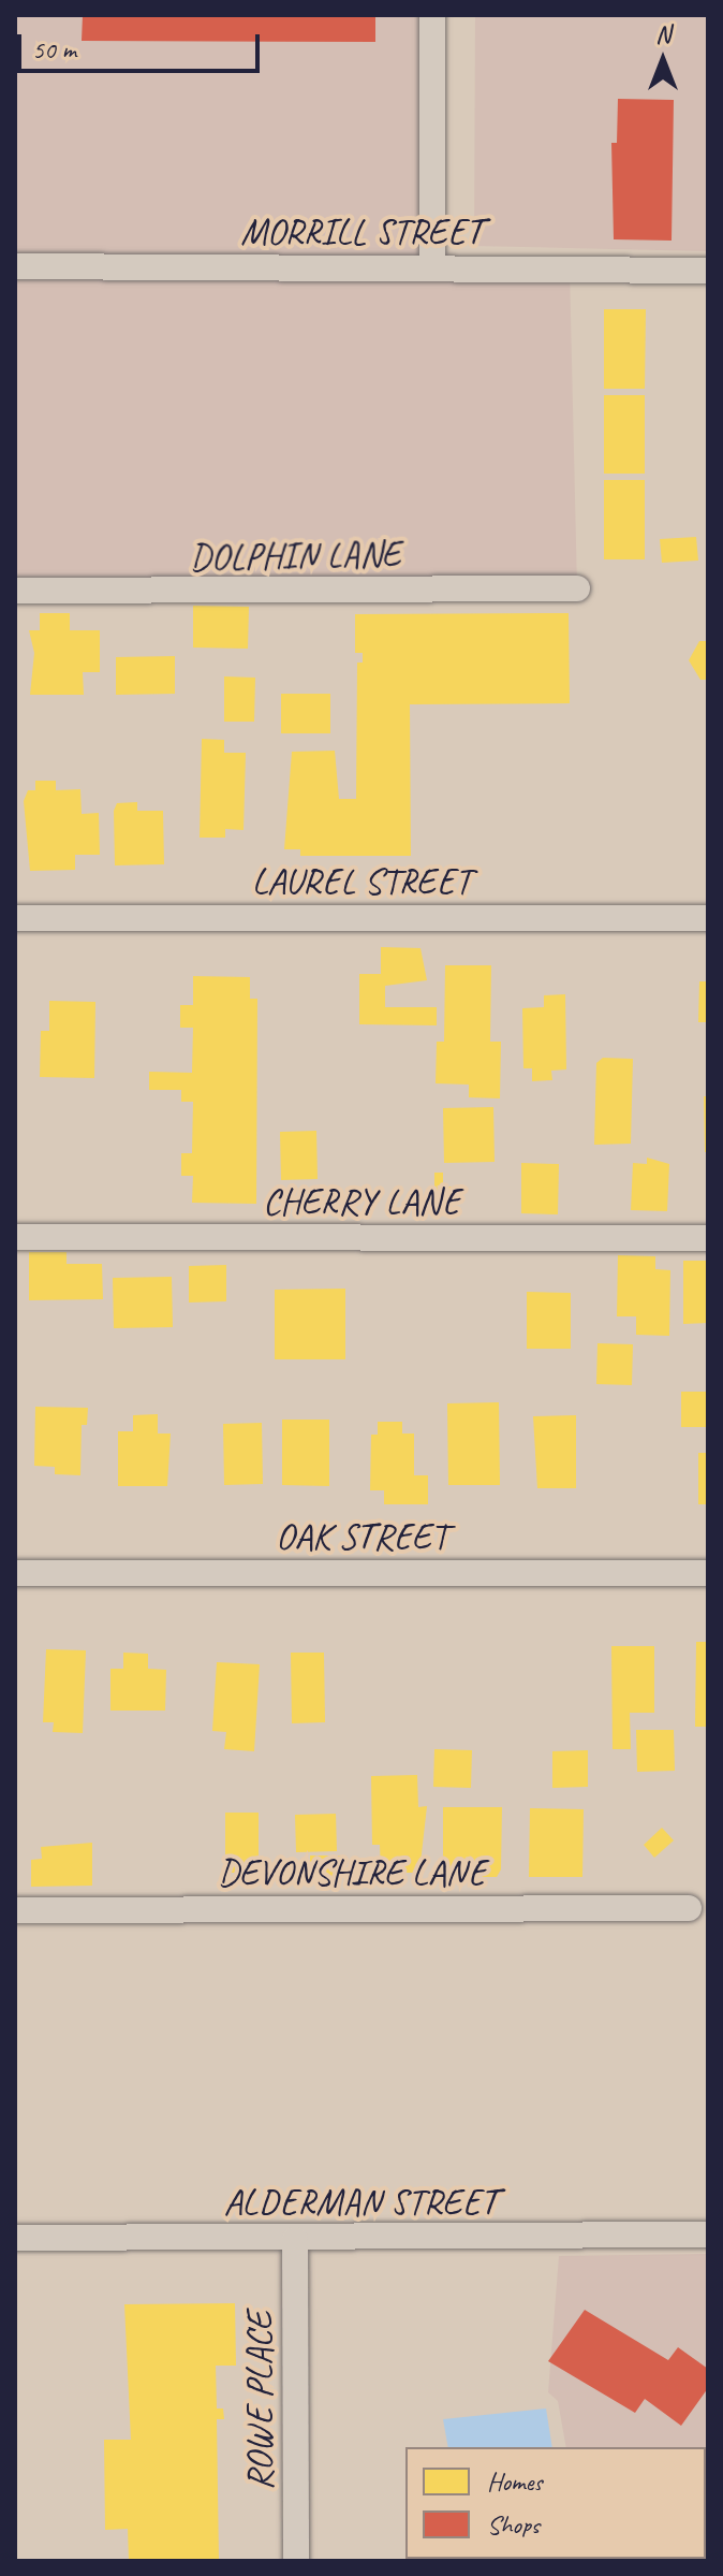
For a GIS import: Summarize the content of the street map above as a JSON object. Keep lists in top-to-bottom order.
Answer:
{
  "streets": {
    "street": [
      "MORRILL STREET",
      "DOLPHIN LANE",
      "LAUREL STREET",
      "CHERRY LANE",
      "OAK STREET",
      "DEVONSHIRE LANE",
      "ALDERMAN STREET",
      "ROWE PLACE"
    ]
  },
  "crossings": [
    ["ALDERMAN STREET", "ROWE PLACE"]
  ],
  "legend": ["Homes", "Shops"],
  "scale_bar": "50 m",
  "north": "top"
}
